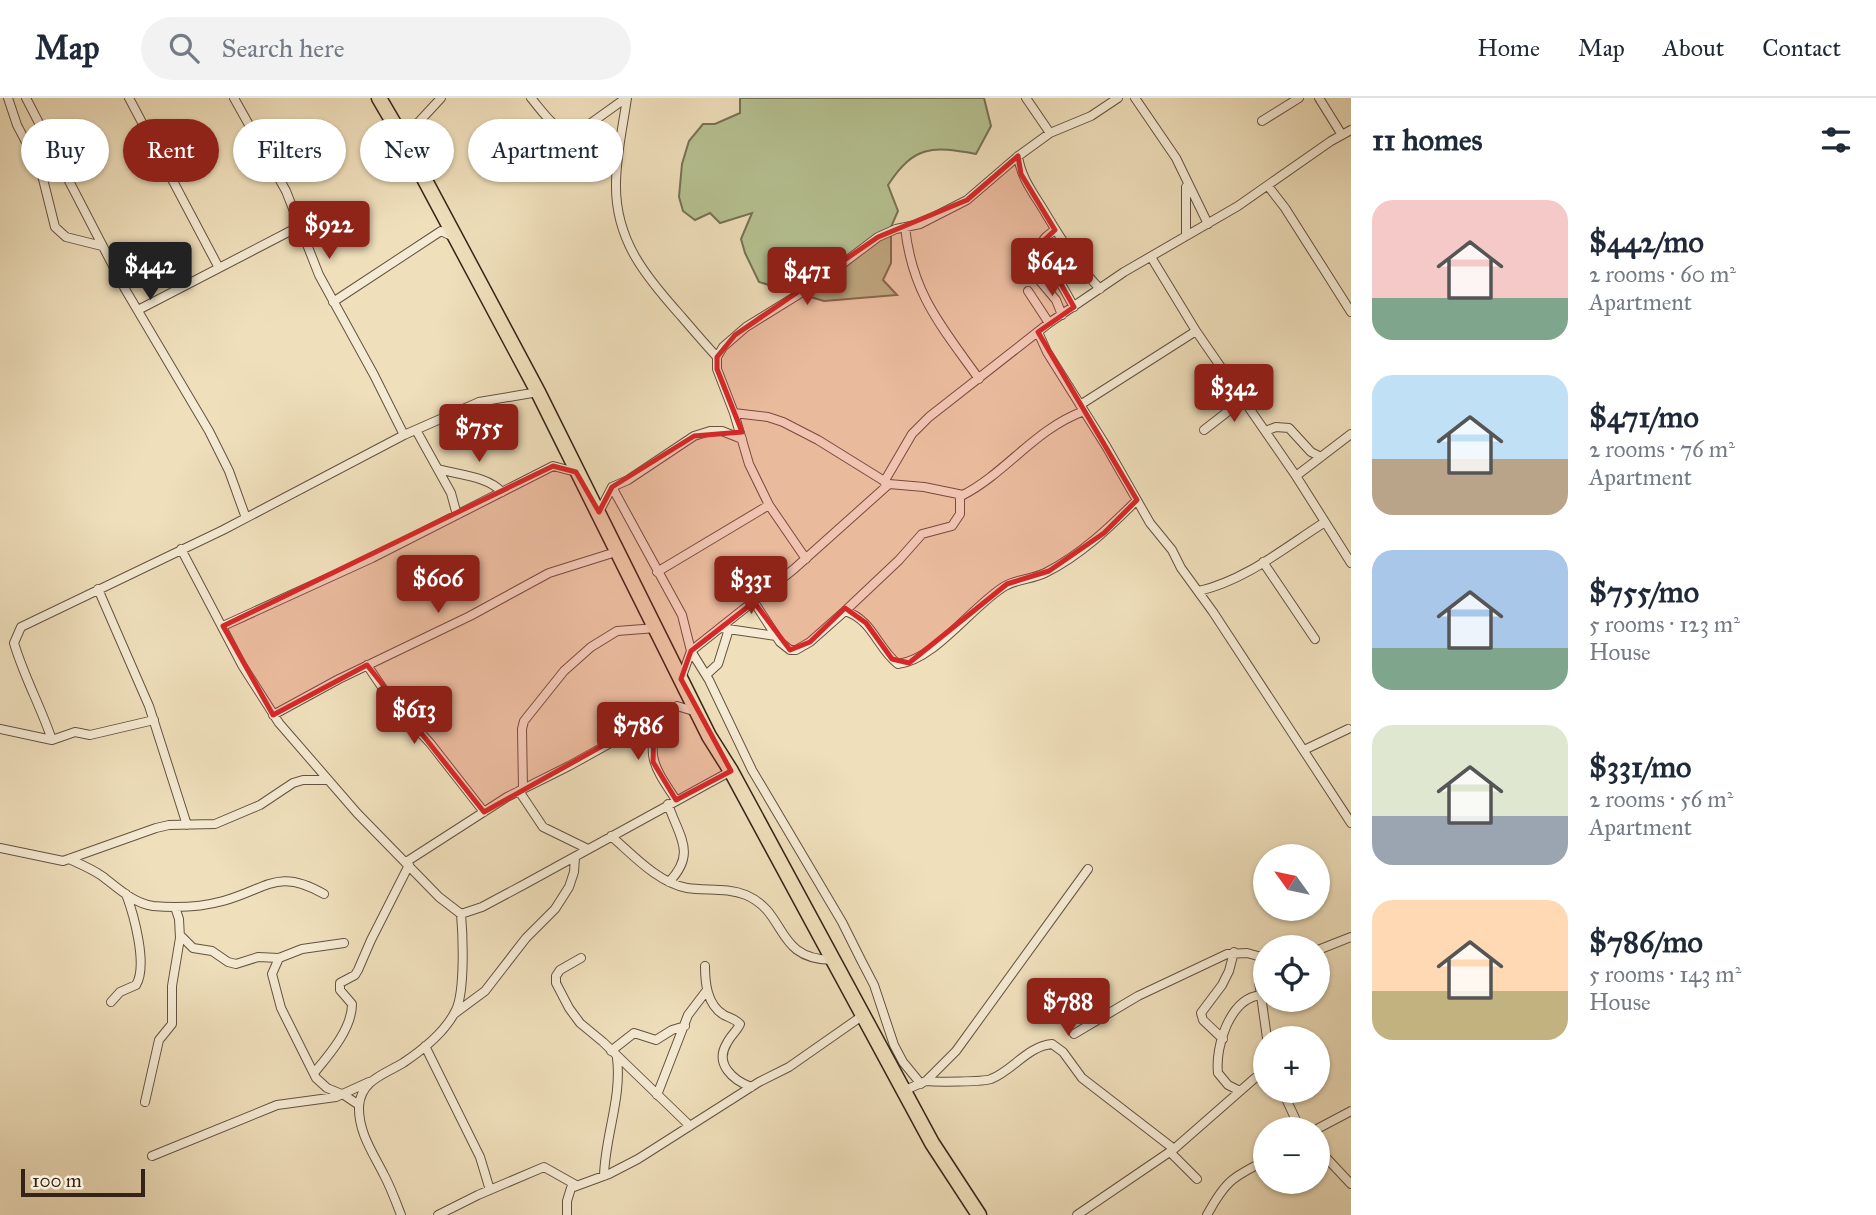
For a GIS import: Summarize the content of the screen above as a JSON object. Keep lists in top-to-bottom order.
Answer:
{
  "scale_bar": "100 m",
  "north": "top left",
  "page": {
    "header": "Map",
    "search": "Search here",
    "nav": [
      "Home",
      "Map",
      "About",
      "Contact"
    ],
    "heading": "11 homes",
    "chip": [
      "Buy",
      "Rent",
      "Filters",
      "New",
      "Apartment"
    ],
    "list": [
      {
        "name": "$442/mo",
        "note": "2 rooms · 60 m² · Apartment"
      },
      {
        "name": "$471/mo",
        "note": "2 rooms · 76 m² · Apartment"
      },
      {
        "name": "$755/mo",
        "note": "5 rooms · 123 m² · House"
      },
      {
        "name": "$331/mo",
        "note": "2 rooms · 56 m² · Apartment"
      },
      {
        "name": "$786/mo",
        "note": "5 rooms · 143 m² · House"
      }
    ],
    "price": [
      "$922",
      "$642",
      "$442",
      "$471",
      "$342",
      "$755",
      "$606",
      "$331",
      "$613",
      "$786",
      "$788"
    ],
    "map_buttons": ["+", "−"],
    "scale": "100 m"
  }
}
